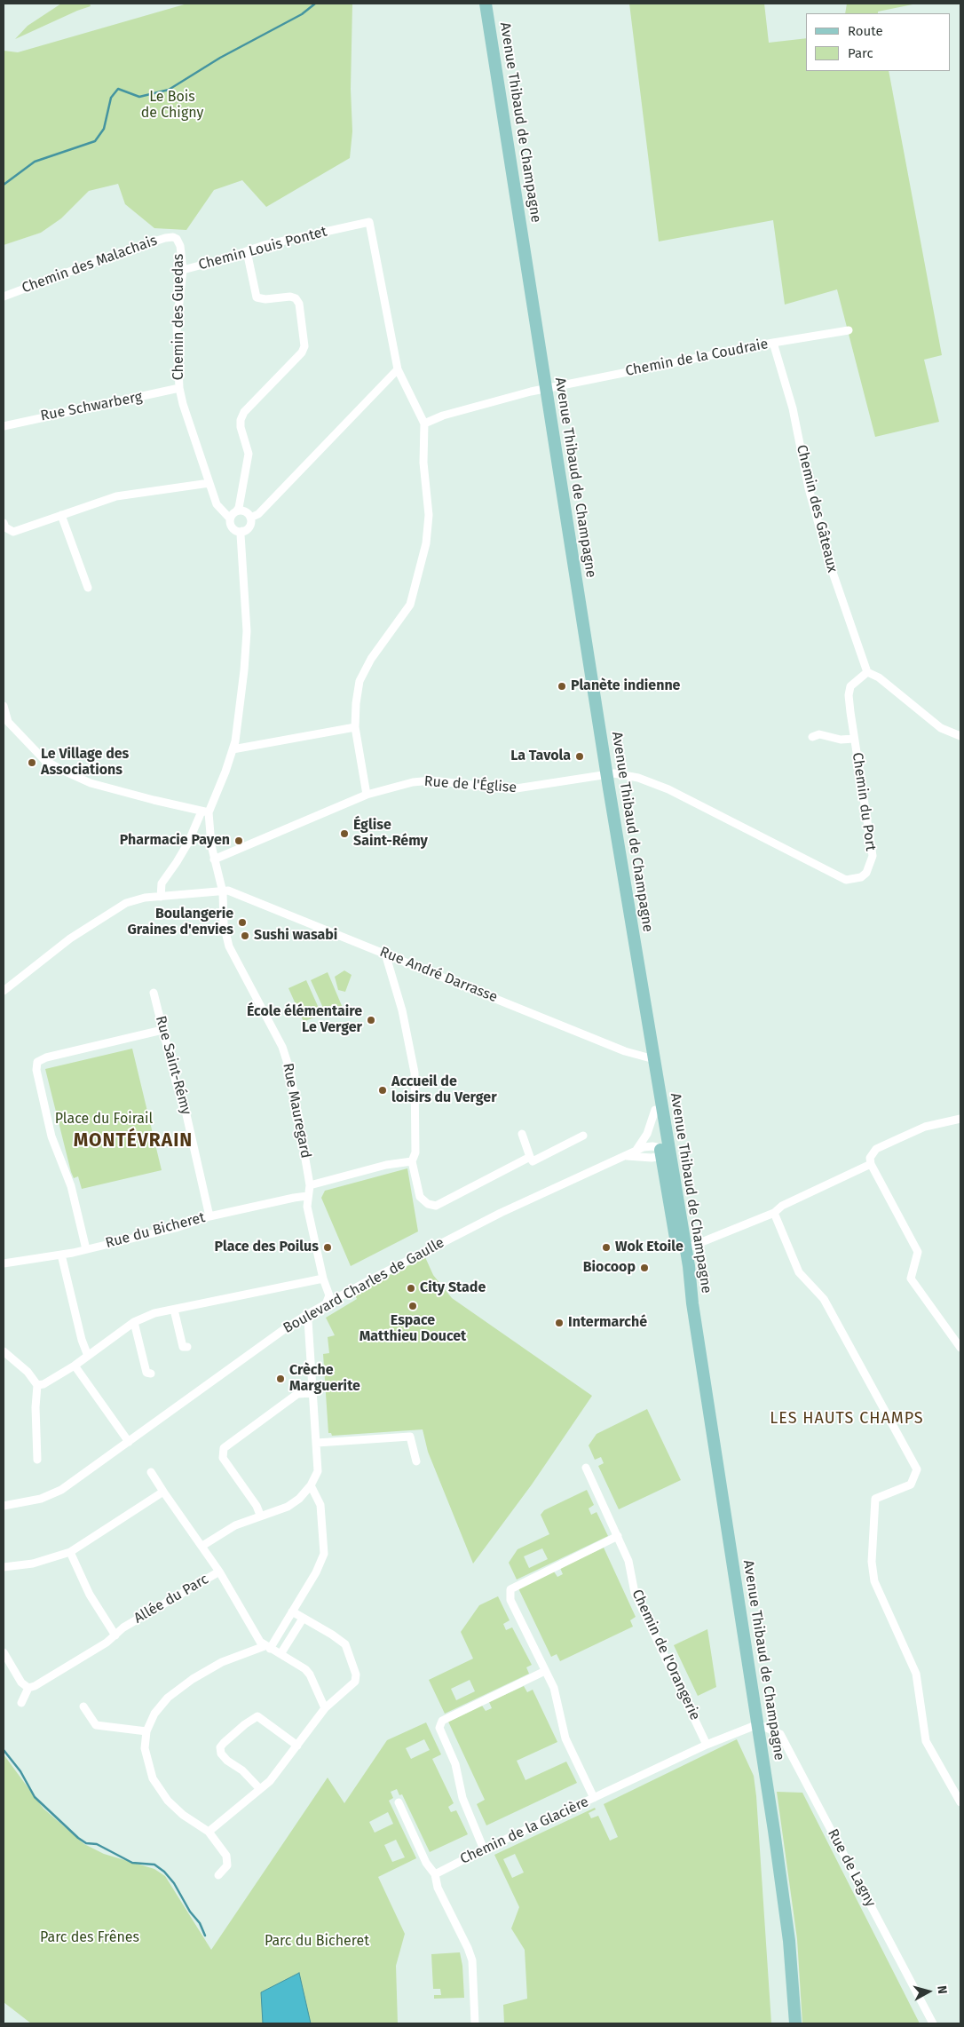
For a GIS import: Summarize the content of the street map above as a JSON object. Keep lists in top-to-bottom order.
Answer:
{
  "streets": {
    "main road": ["Avenue Thibaud de Champagne"],
    "street": [
      "Chemin Louis Pontet",
      "Chemin des Malachais",
      "Chemin des Guedas",
      "Chemin de la Coudraie",
      "Rue Schwarberg",
      "Chemin des Gâteaux",
      "Rue de l'Église",
      "Chemin du Port",
      "Rue André Darrasse",
      "Rue Saint-Rémy",
      "Rue Mauregard",
      "Rue du Bicheret",
      "Boulevard Charles de Gaulle",
      "Allée du Parc",
      "Chemin de l'Orangerie",
      "Chemin de la Glacière",
      "Rue de Lagny"
    ]
  },
  "crossings": [
    ["Avenue Thibaud de Champagne", "Chemin de la Coudraie"],
    ["Avenue Thibaud de Champagne", "Rue de l'Église"],
    ["Avenue Thibaud de Champagne", "Chemin du Port"],
    ["Avenue Thibaud de Champagne", "Rue André Darrasse"],
    ["Avenue Thibaud de Champagne", "Boulevard Charles de Gaulle"],
    ["Avenue Thibaud de Champagne", "Chemin de la Glacière"],
    ["Avenue Thibaud de Champagne", "Rue de Lagny"],
    ["Chemin Louis Pontet", "Chemin des Guedas"],
    ["Chemin des Malachais", "Chemin des Guedas"],
    ["Chemin des Guedas", "Rue Schwarberg"],
    ["Chemin de la Coudraie", "Chemin des Gâteaux"],
    ["Chemin des Gâteaux", "Chemin du Port"],
    ["Rue de l'Église", "Chemin du Port"],
    ["Rue de l'Église", "Rue Mauregard"],
    ["Rue André Darrasse", "Rue Mauregard"],
    ["Rue Saint-Rémy", "Rue du Bicheret"],
    ["Chemin de l'Orangerie", "Chemin de la Glacière"],
    ["Chemin de la Glacière", "Rue de Lagny"]
  ],
  "districts": ["MONTÉVRAIN", "LES HAUTS CHAMPS"],
  "parks": [
    "Le Bois de Chigny",
    "Place du Foirail",
    "Parc des Frênes",
    "Parc du Bicheret"
  ],
  "places": [
    "Planète indienne",
    "La Tavola",
    "Le Village des Associations",
    "Église Saint-Rémy",
    "Pharmacie Payen",
    "Boulangerie Graines d'envies",
    "Sushi wasabi",
    "École élémentaire Le Verger",
    "Accueil de loisirs du Verger",
    "Place des Poilus",
    "Wok Etoile",
    "Biocoop",
    "City Stade",
    "Espace Matthieu Doucet",
    "Intermarché",
    "Crèche Marguerite"
  ],
  "legend": ["Route", "Parc"],
  "north": "right"
}
